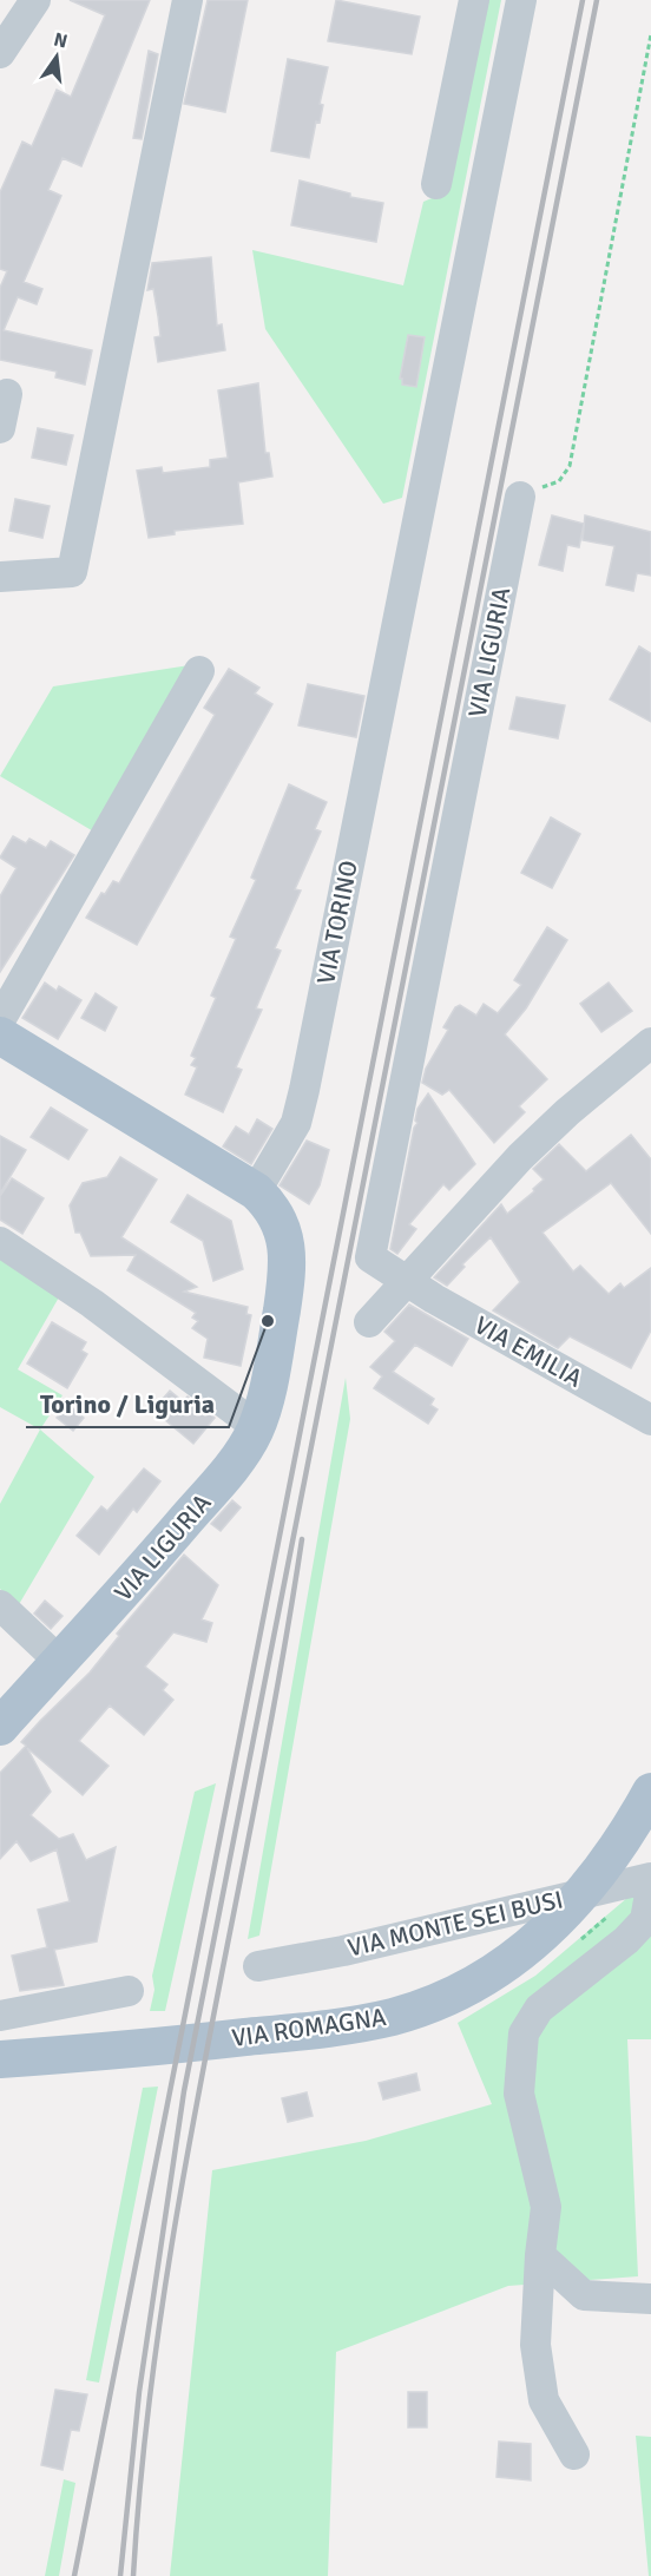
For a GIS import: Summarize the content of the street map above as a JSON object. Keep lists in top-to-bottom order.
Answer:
{
  "streets": {
    "main road": ["VIA LIGURIA", "VIA ROMAGNA"],
    "street": ["VIA TORINO", "VIA EMILIA", "VIA MONTE SEI BUSI"]
  },
  "crossings": [
    ["VIA LIGURIA", "VIA EMILIA"],
    ["VIA MONTE SEI BUSI", "VIA ROMAGNA"]
  ],
  "places": ["Torino / Liguria"],
  "north": "top"
}
